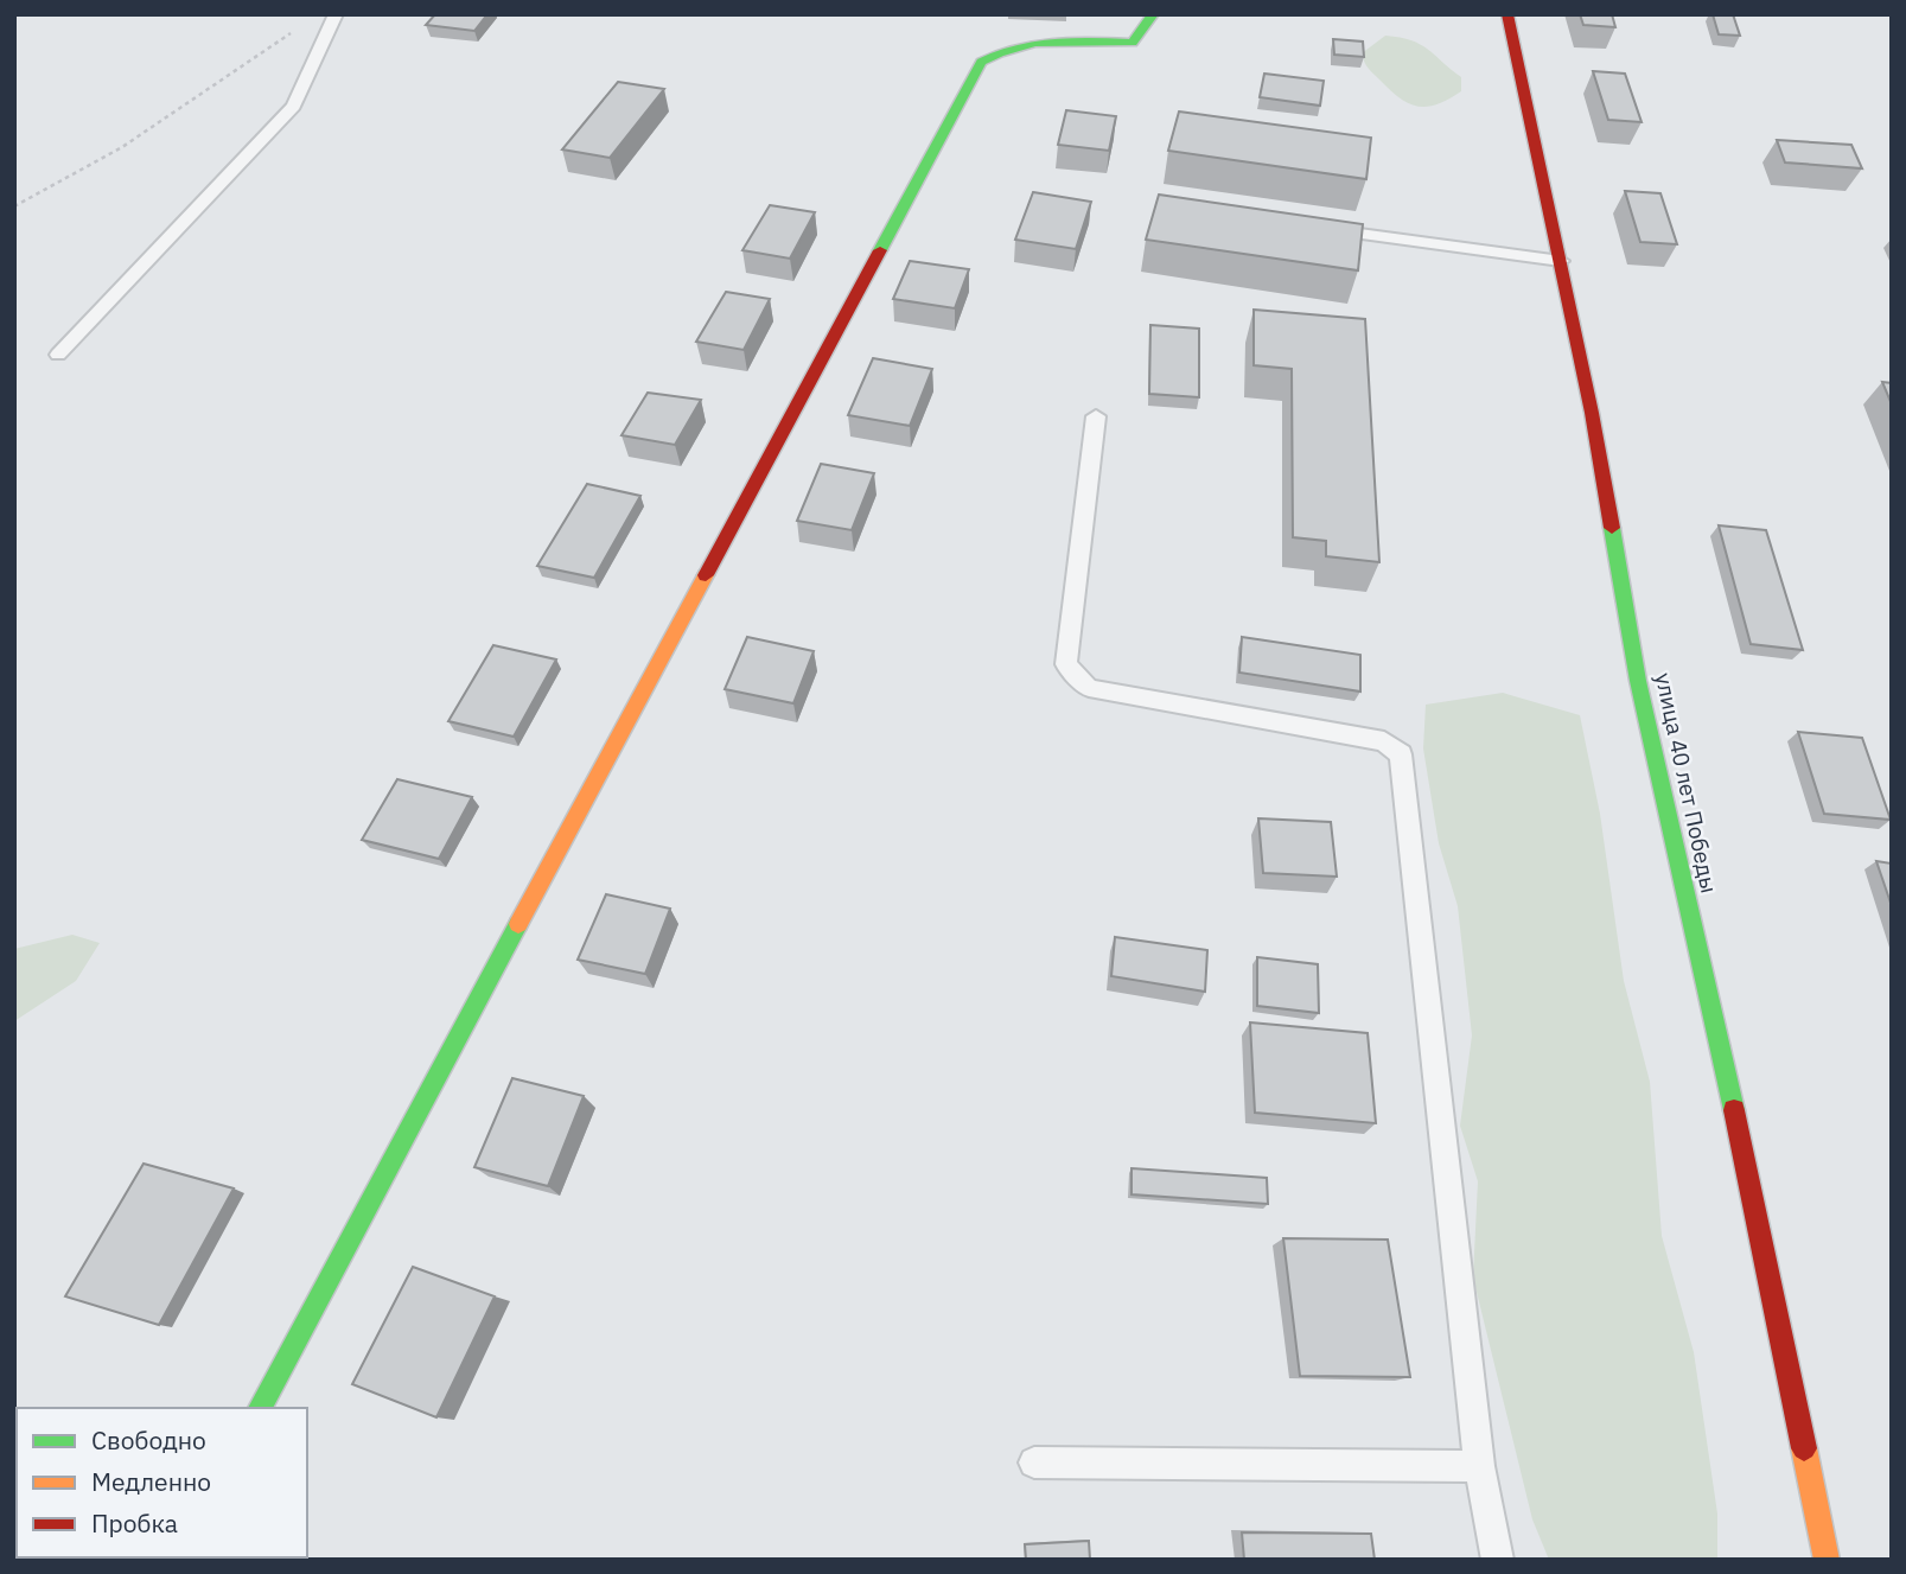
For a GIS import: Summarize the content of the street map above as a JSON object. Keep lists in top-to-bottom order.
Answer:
{
  "streets": {
    "street": ["улица 40 лет Победы"]
  },
  "legend": ["Свободно", "Медленно", "Пробка"]
}
